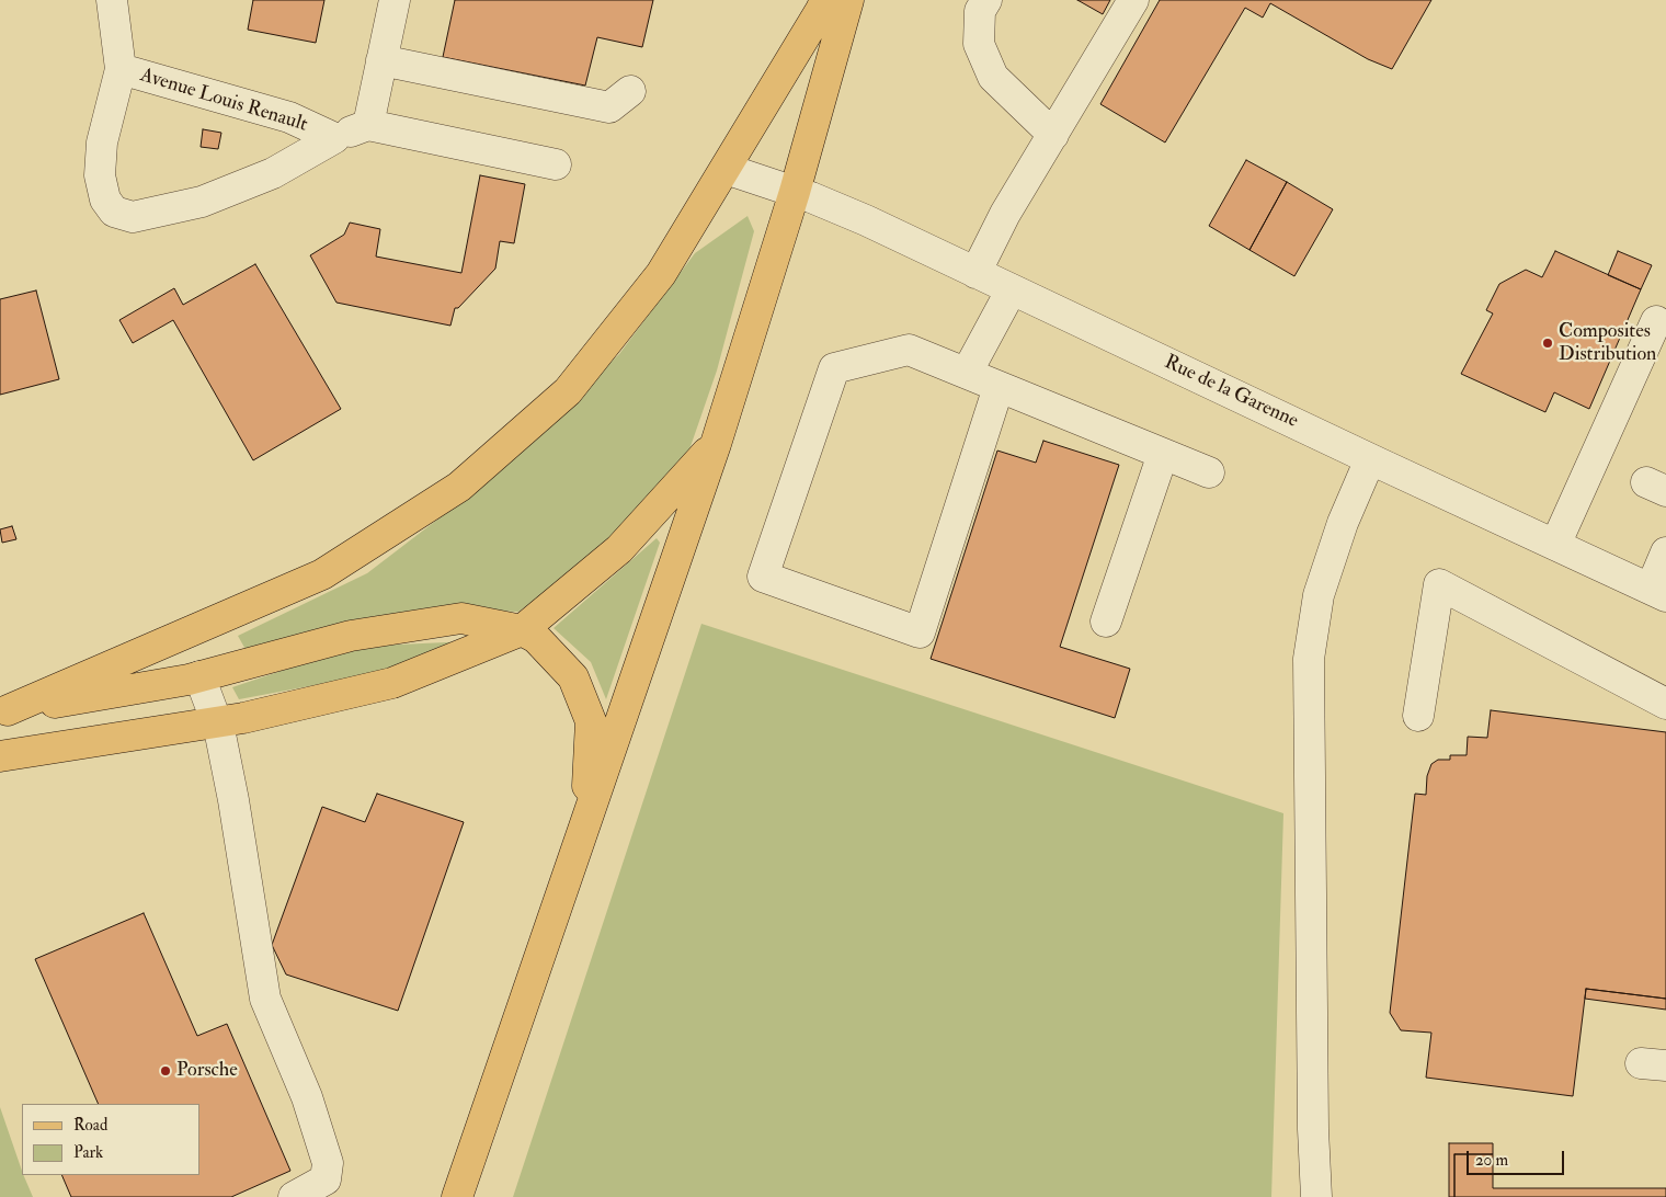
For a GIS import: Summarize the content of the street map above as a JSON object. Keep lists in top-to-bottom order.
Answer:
{
  "streets": {
    "street": ["Avenue Louis Renault", "Rue de la Garenne"]
  },
  "places": ["Composites Distribution", "Porsche"],
  "legend": ["Road", "Park"],
  "scale_bar": "20 m"
}
